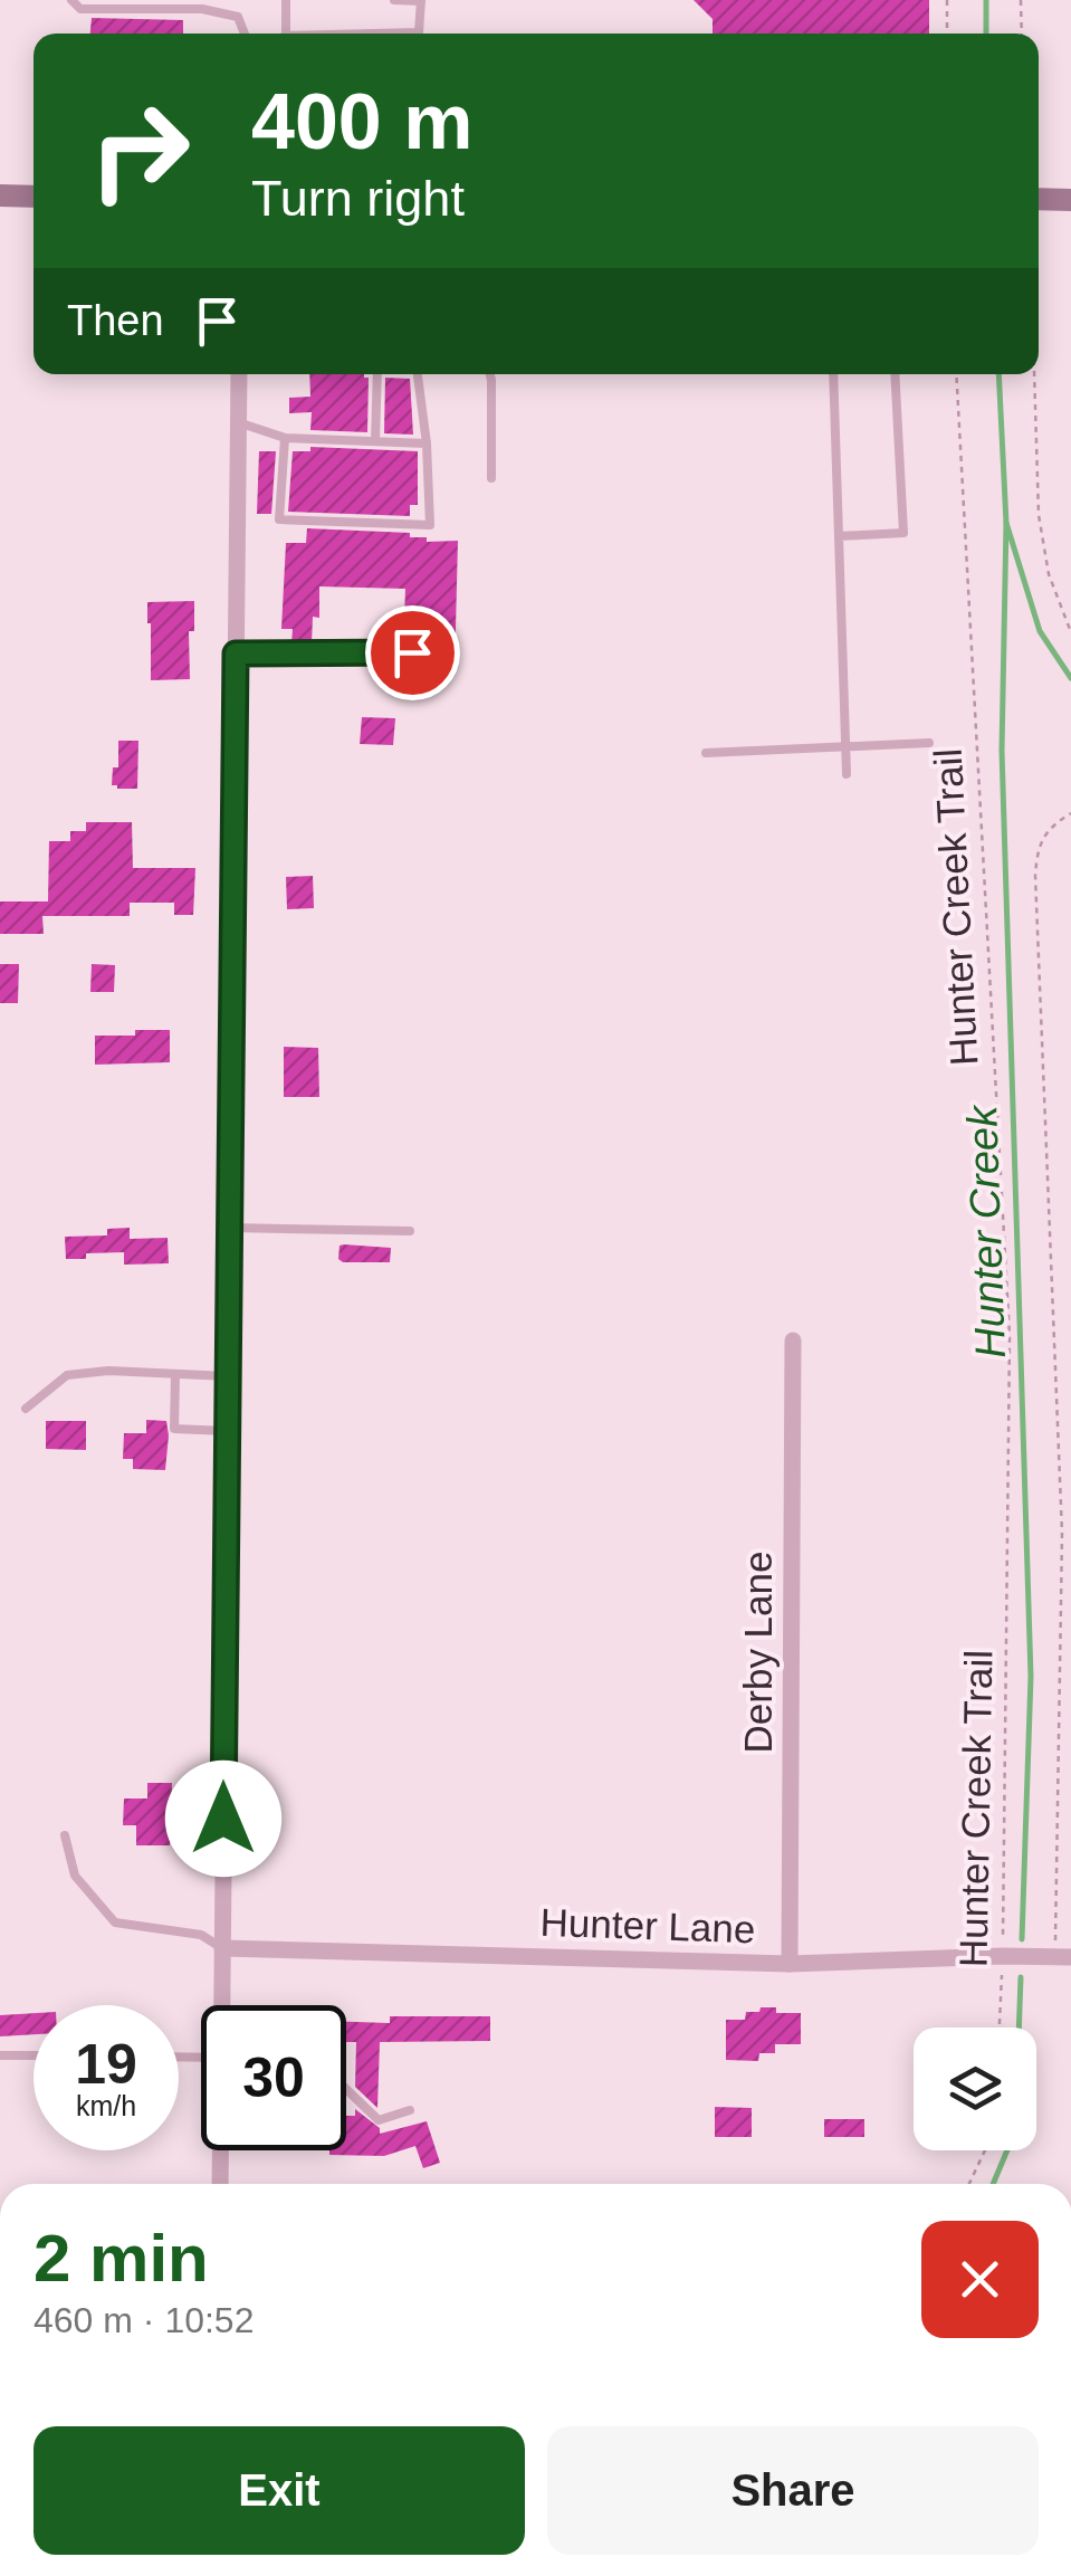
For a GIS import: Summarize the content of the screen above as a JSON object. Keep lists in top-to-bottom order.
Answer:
{
  "streets": {
    "street": ["Derby Lane", "Hunter Lane"],
    "path": ["Hunter Creek Trail"]
  },
  "crossings": [
    ["Hunter Creek Trail", "Hunter Lane"],
    ["Derby Lane", "Hunter Lane"]
  ],
  "water": ["Hunter Creek"],
  "page": {
    "turn": ["400 m", "Turn right"],
    "then": "Then",
    "speed": "19 km/h",
    "limit": "30",
    "heading": ["2 min", "460 m · 10:52"],
    "buttons": ["Exit", "Share"]
  }
}
